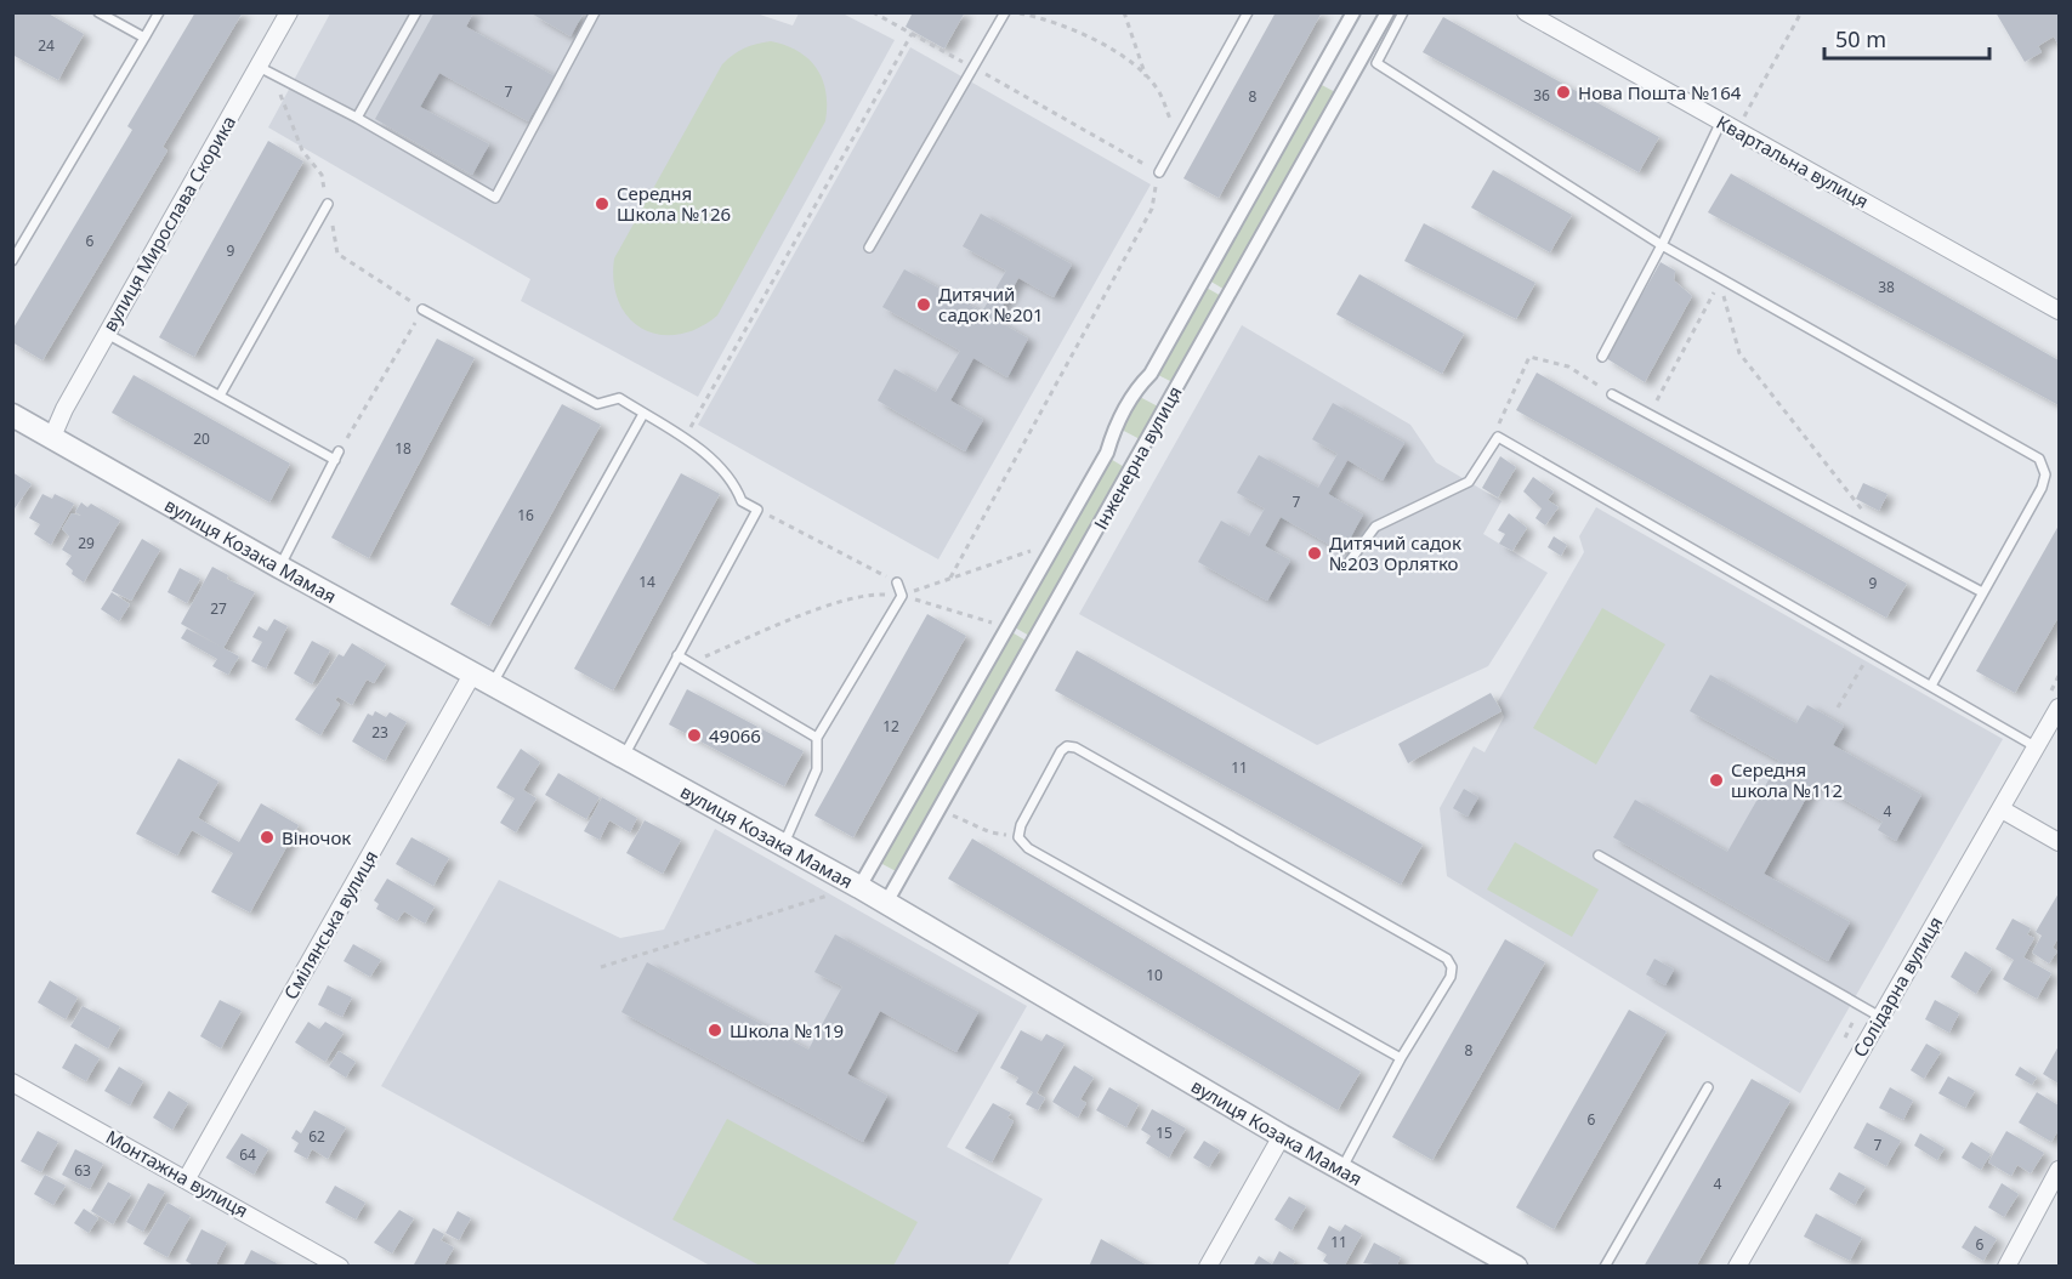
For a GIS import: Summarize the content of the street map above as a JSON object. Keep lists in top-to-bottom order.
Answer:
{
  "streets": {
    "street": [
      "Квартальна вулиця",
      "вулиця Мирослава Скорика",
      "Інженерна вулиця",
      "вулиця Козака Мамая",
      "Смілянська вулиця",
      "Солідарна вулиця",
      "Монтажна вулиця"
    ]
  },
  "crossings": [
    ["вулиця Мирослава Скорика", "вулиця Козака Мамая"],
    ["Інженерна вулиця", "вулиця Козака Мамая"],
    ["вулиця Козака Мамая", "Смілянська вулиця"],
    ["Смілянська вулиця", "Монтажна вулиця"]
  ],
  "places": [
    "Нова Пошта №164",
    "Середня Школа №126",
    "Дитячий садок №201",
    "Дитячий садок №203 Орлятко",
    "49066",
    "Середня школа №112",
    "Віночок",
    "Школа №119"
  ],
  "house_numbers": [
    "24",
    "7",
    "36",
    "8",
    "6",
    "9",
    "38",
    "20",
    "18",
    "7",
    "16",
    "29",
    "14",
    "9",
    "27",
    "12",
    "23",
    "11",
    "4",
    "10",
    "8",
    "6",
    "15",
    "62",
    "7",
    "64",
    "63",
    "4",
    "11",
    "6"
  ],
  "scale_bar": "50 m"
}
